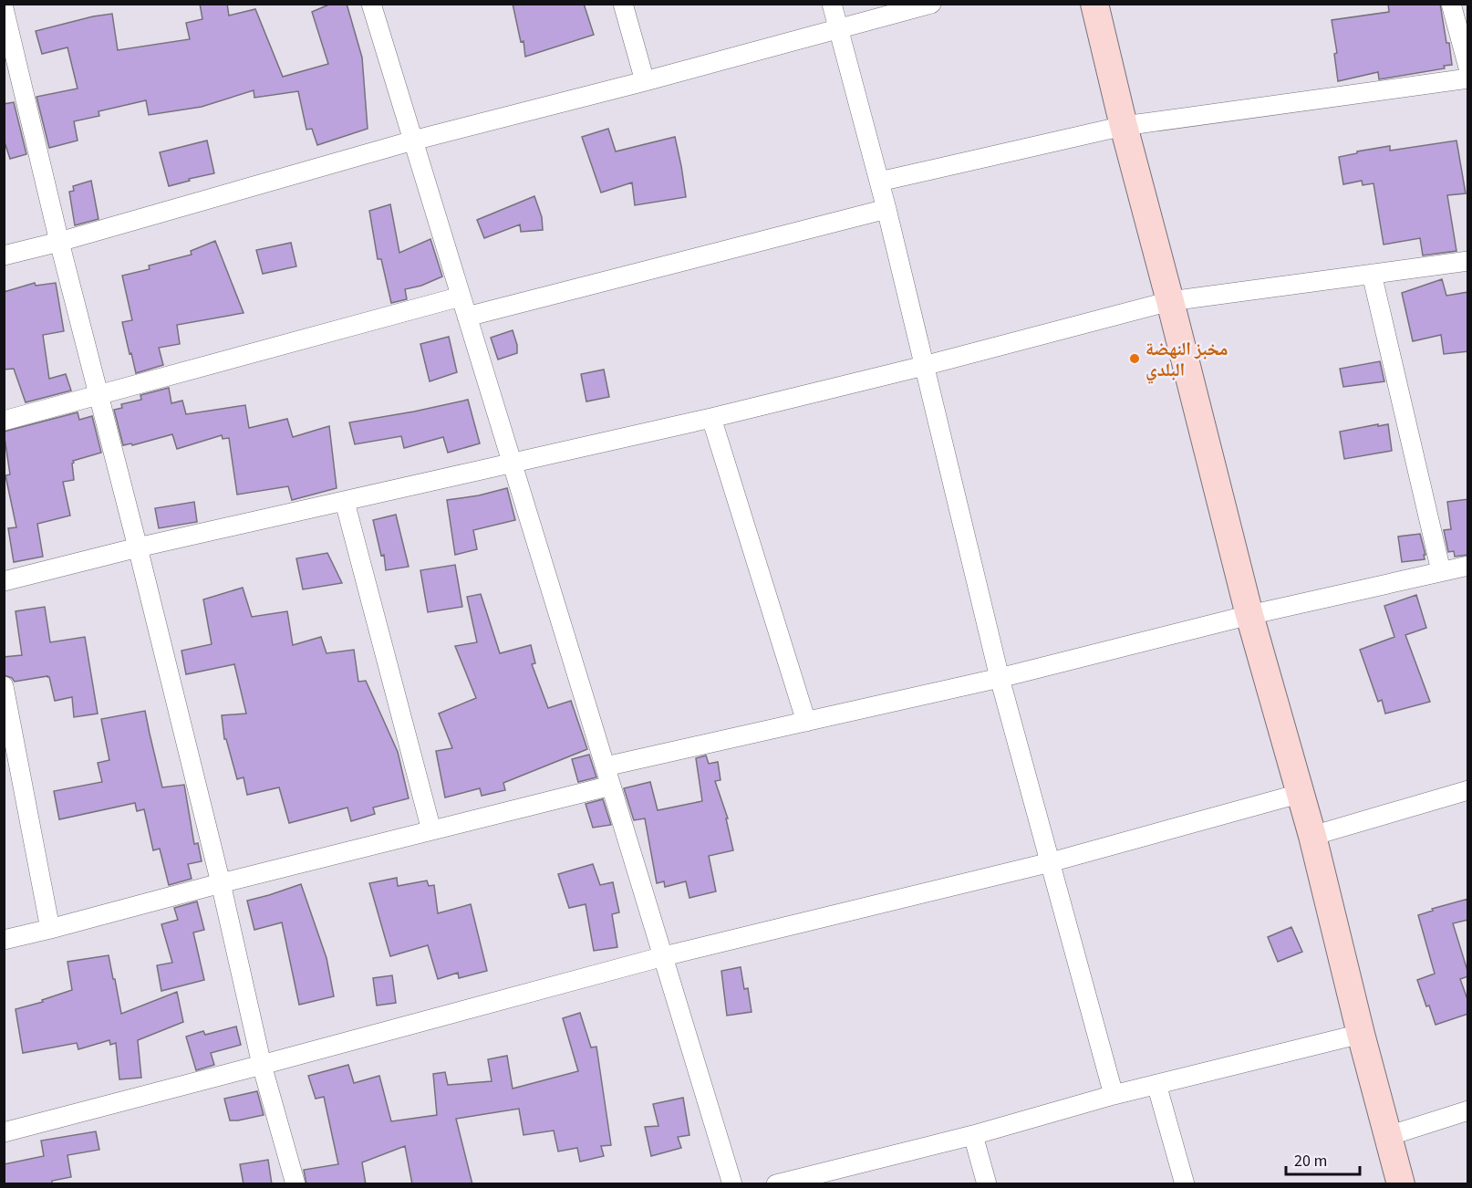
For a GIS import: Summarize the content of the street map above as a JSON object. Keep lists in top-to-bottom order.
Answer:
{
  "places": ["مخبز النهضة البلدي"],
  "scale_bar": "20 m"
}
